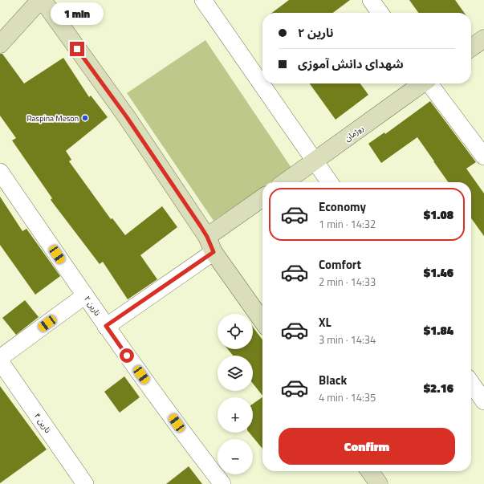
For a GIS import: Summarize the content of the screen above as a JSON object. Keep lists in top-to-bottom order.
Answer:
{
  "streets": {
    "street": ["روژمان", "نارین ۲", "نارین ۴"]
  },
  "places": ["Raspina Meson"],
  "page": {
    "bubble": "1 min",
    "banner": ["نارین ۲", "شهدای دانش آموزی"],
    "list": [
      {
        "name": "Economy",
        "note": "1 min · 14:32",
        "value": "$1.08"
      },
      {
        "name": "Comfort",
        "note": "2 min · 14:33",
        "value": "$1.46"
      },
      {
        "name": "XL",
        "note": "3 min · 14:34",
        "value": "$1.84"
      },
      {
        "name": "Black",
        "note": "4 min · 14:35",
        "value": "$2.16"
      }
    ],
    "map_buttons": ["+", "−"],
    "buttons": "Confirm"
  }
}
